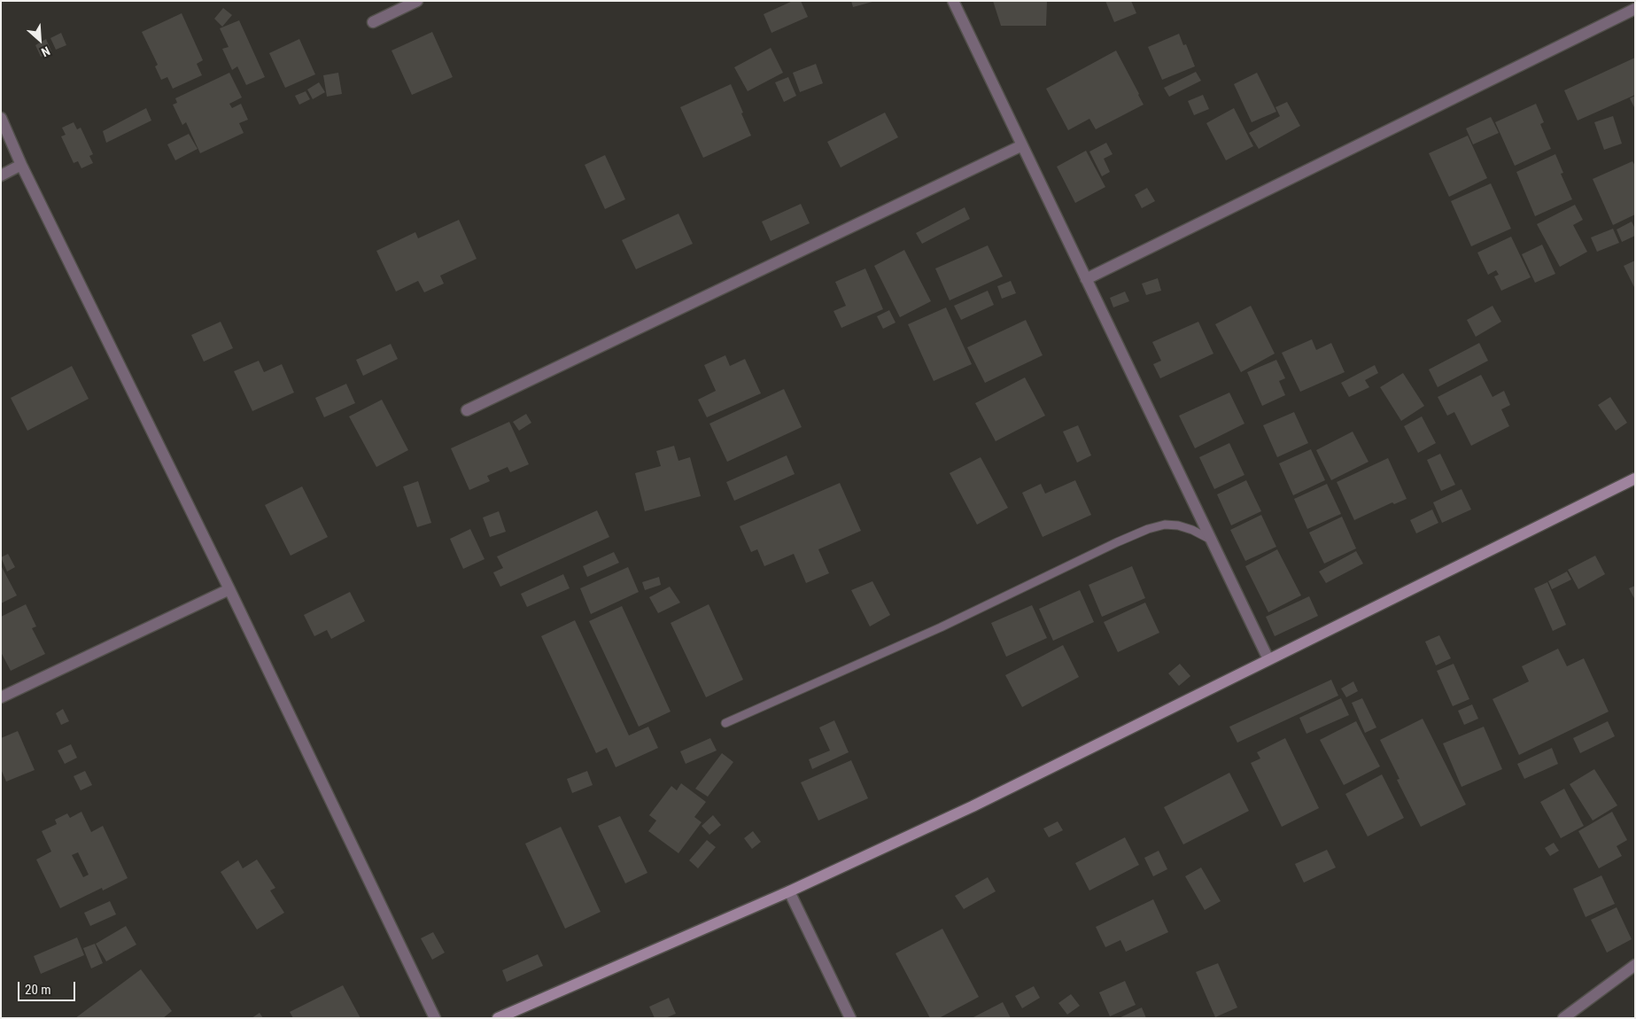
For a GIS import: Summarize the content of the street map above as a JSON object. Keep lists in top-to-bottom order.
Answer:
{
  "scale_bar": "20 m",
  "north": "bottom right"
}
